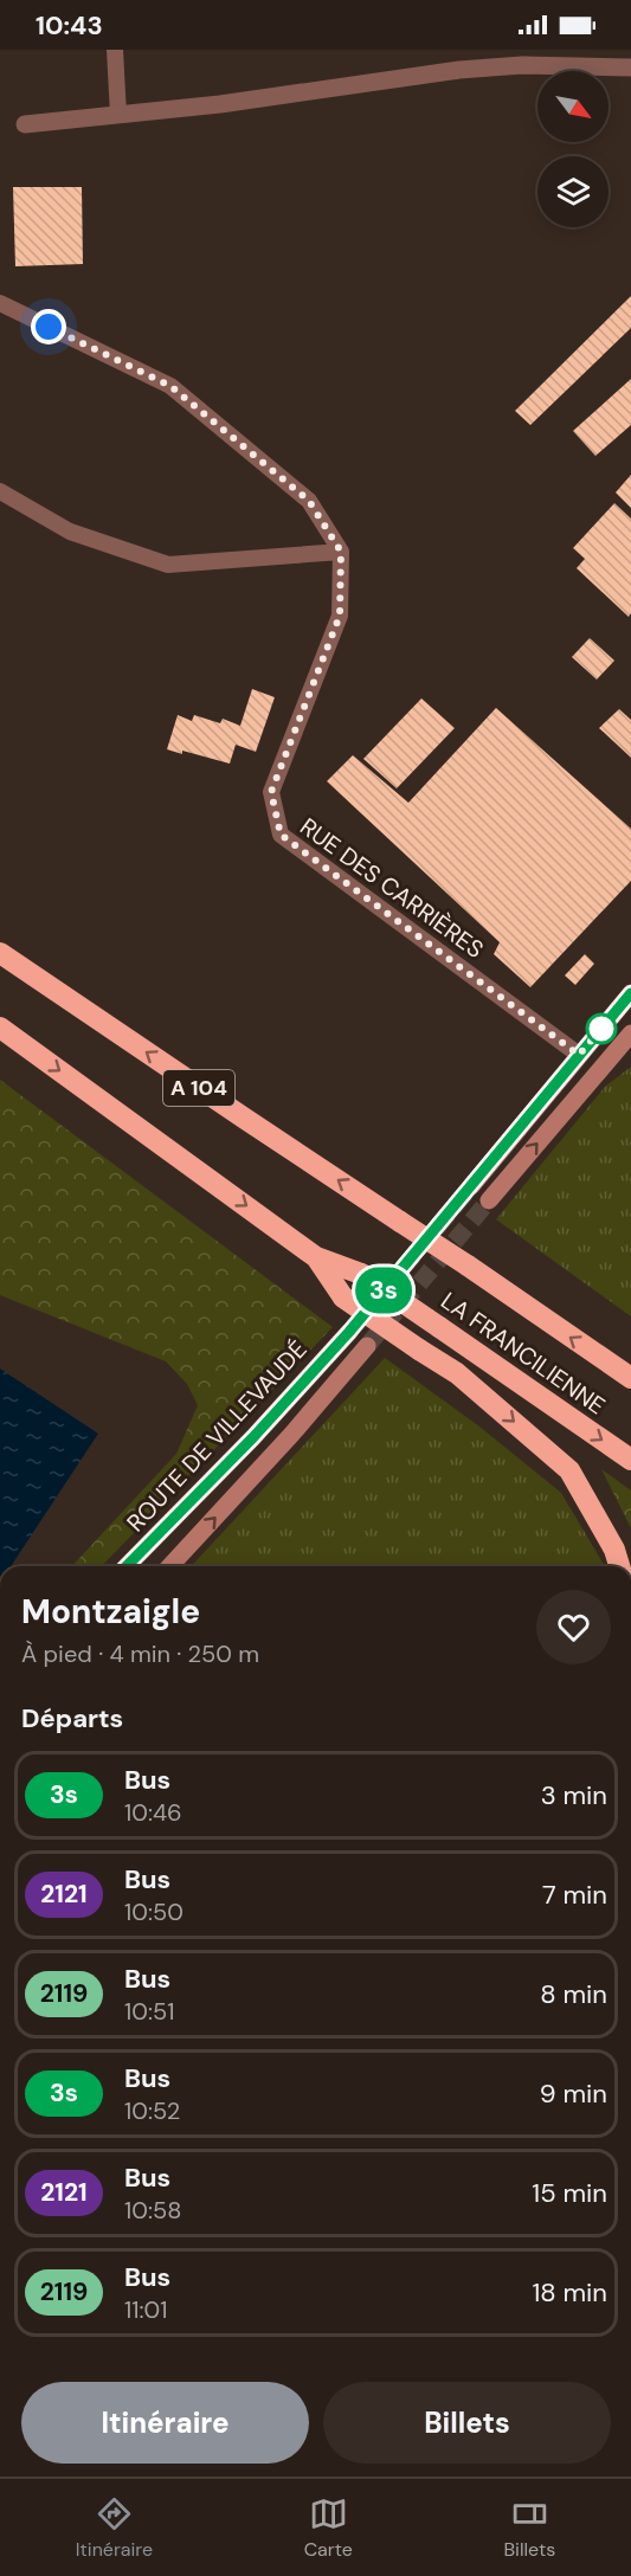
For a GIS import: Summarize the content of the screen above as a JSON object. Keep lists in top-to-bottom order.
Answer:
{
  "streets": {
    "highway": ["A 104", "LA FRANCILIENNE"],
    "main road": ["ROUTE DE VILLEVAUDÉ"],
    "lane": ["RUE DES CARRIÈRES"]
  },
  "lines": ["bus line 3s"],
  "north": "bottom right",
  "page": {
    "status": "10:43",
    "on_map": "3s",
    "heading": [
      ["Montzaigle", "À pied · 4 min · 250 m"],
      "Départs"
    ],
    "list": [
      {
        "mark": "3s",
        "name": "Bus",
        "note": "10:46",
        "value": "3 min"
      },
      {
        "mark": "2121",
        "name": "Bus",
        "note": "10:50",
        "value": "7 min"
      },
      {
        "mark": "2119",
        "name": "Bus",
        "note": "10:51",
        "value": "8 min"
      },
      {
        "mark": "3s",
        "name": "Bus",
        "note": "10:52",
        "value": "9 min"
      },
      {
        "mark": "2121",
        "name": "Bus",
        "note": "10:58",
        "value": "15 min"
      },
      {
        "mark": "2119",
        "name": "Bus",
        "note": "11:01",
        "value": "18 min"
      }
    ],
    "buttons": ["Itinéraire", "Billets"],
    "tabs": ["Itinéraire", "Carte", "Billets"]
  }
}
